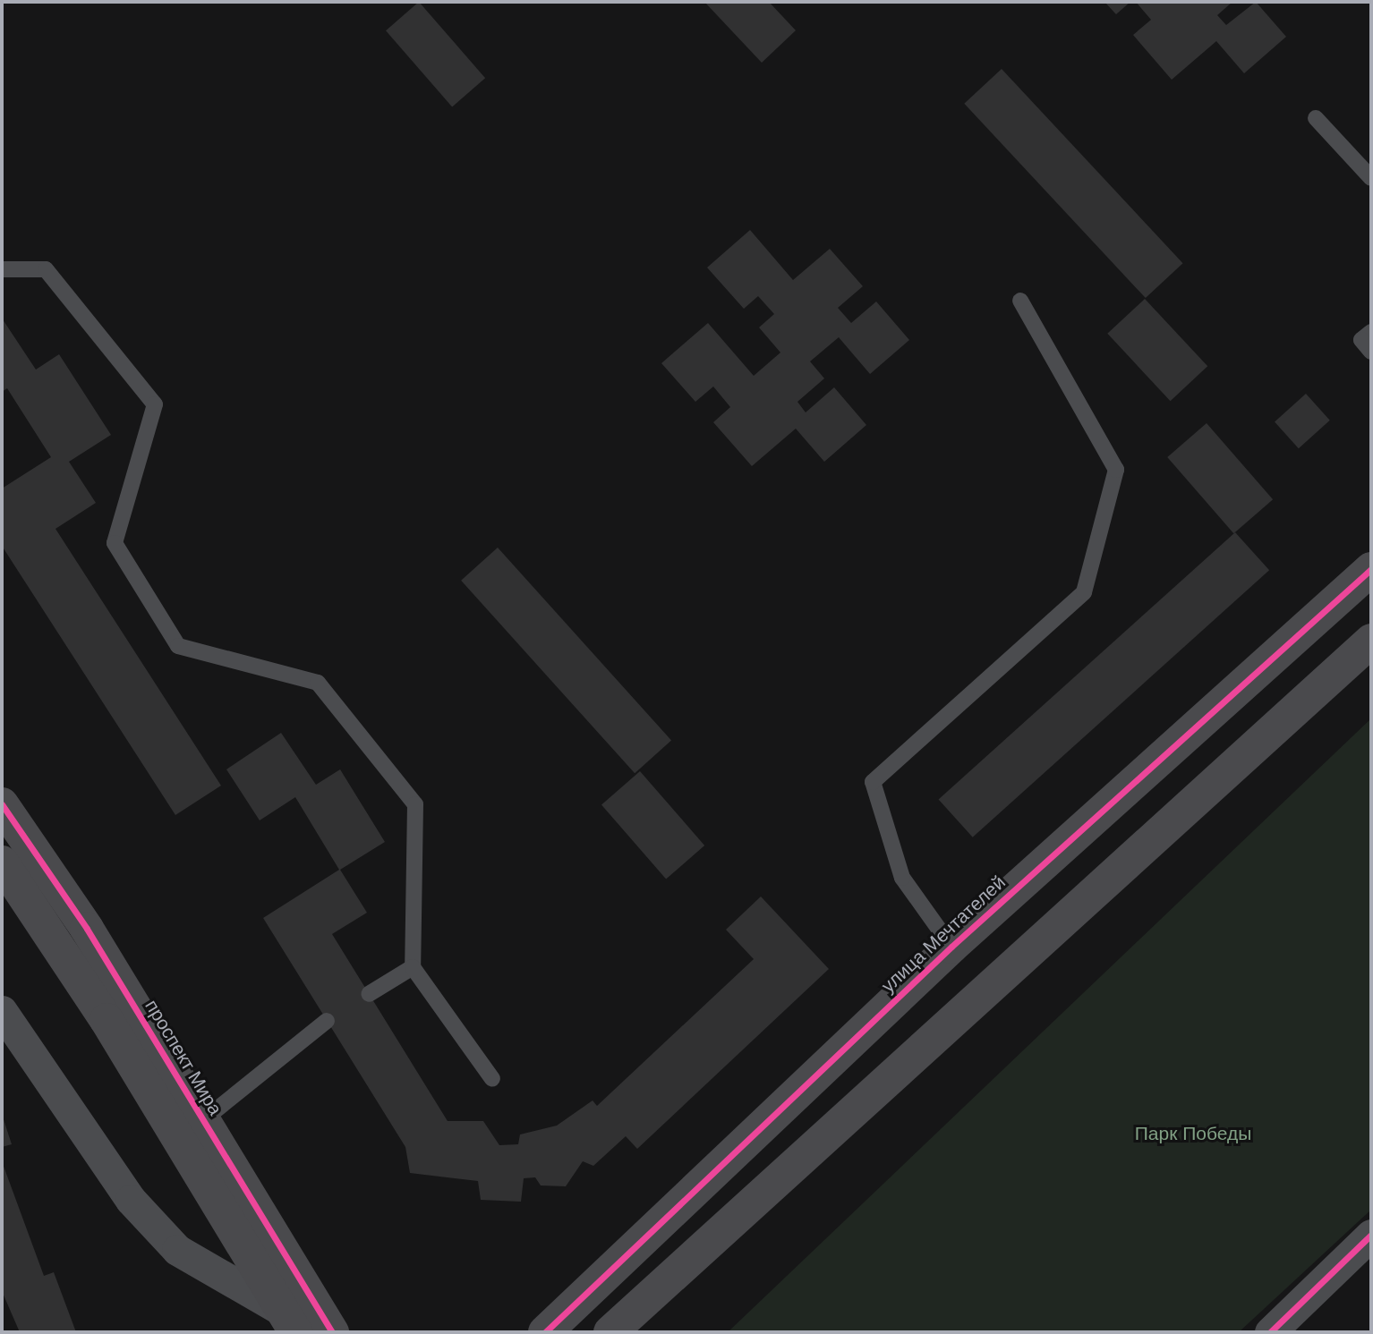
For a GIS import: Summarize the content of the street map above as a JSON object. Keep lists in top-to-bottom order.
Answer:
{
  "streets": {
    "street": ["улица Мечтателей", "проспект Мира"]
  },
  "parks": ["Парк Победы"]
}
